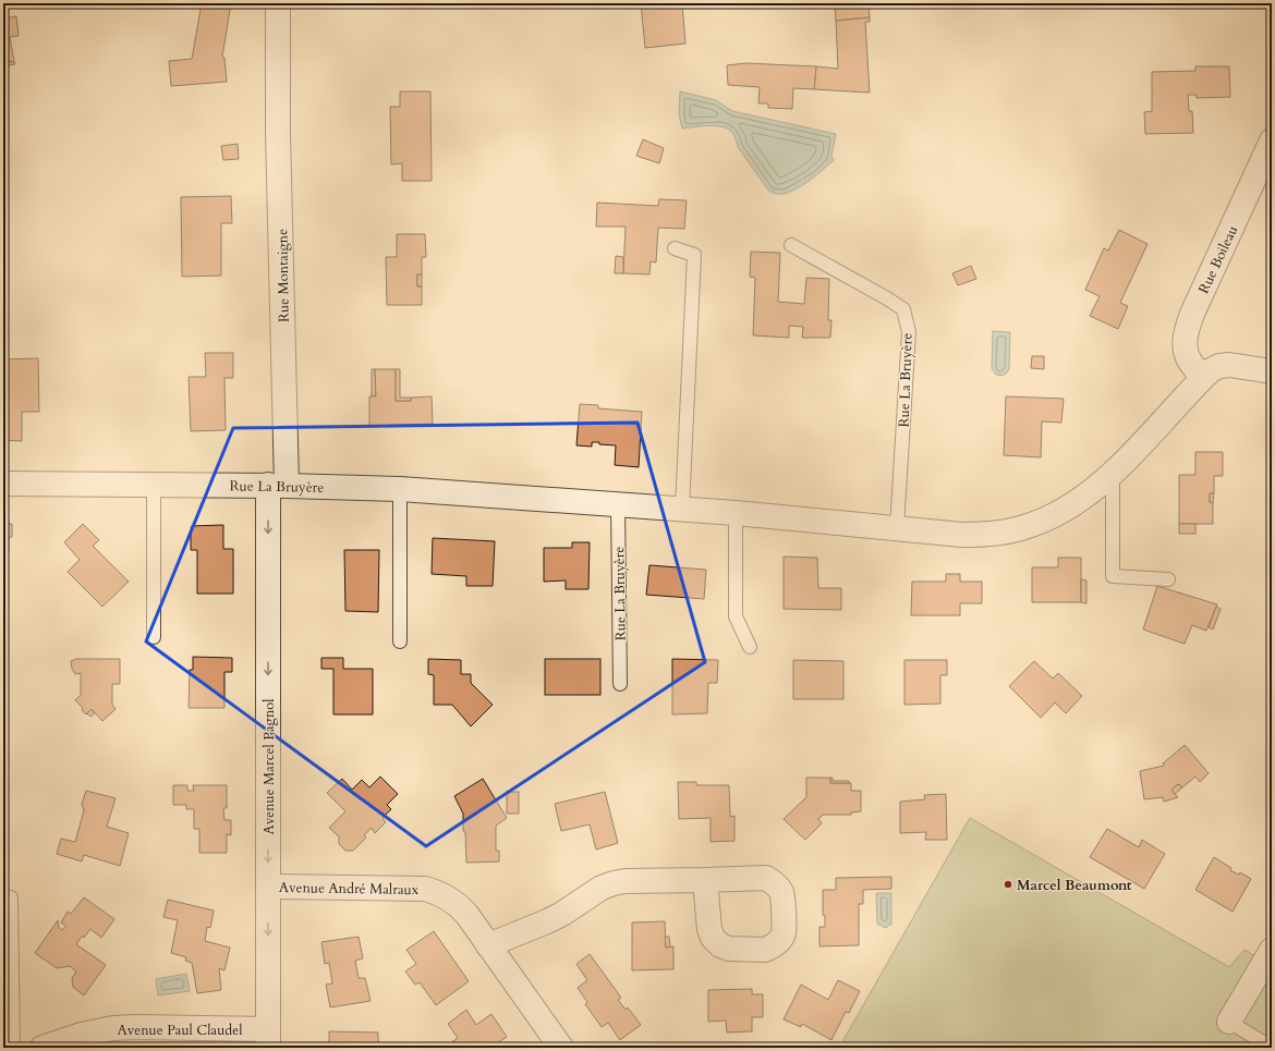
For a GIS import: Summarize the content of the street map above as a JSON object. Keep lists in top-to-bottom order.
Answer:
{
  "streets": {
    "street": [
      "Rue Boileau",
      "Rue Montaigne",
      "Rue La Bruyère",
      "Avenue Marcel Pagnol",
      "Avenue André Malraux",
      "Avenue Paul Claudel"
    ]
  },
  "crossings": [
    ["Rue Boileau", "Rue La Bruyère"],
    ["Rue Montaigne", "Rue La Bruyère"],
    ["Rue Montaigne", "Avenue Marcel Pagnol"],
    ["Rue La Bruyère", "Avenue Marcel Pagnol"],
    ["Avenue Marcel Pagnol", "Avenue André Malraux"],
    ["Avenue Marcel Pagnol", "Avenue Paul Claudel"]
  ],
  "one_way": ["Avenue Marcel Pagnol"],
  "places": ["Marcel Beaumont"]
}
